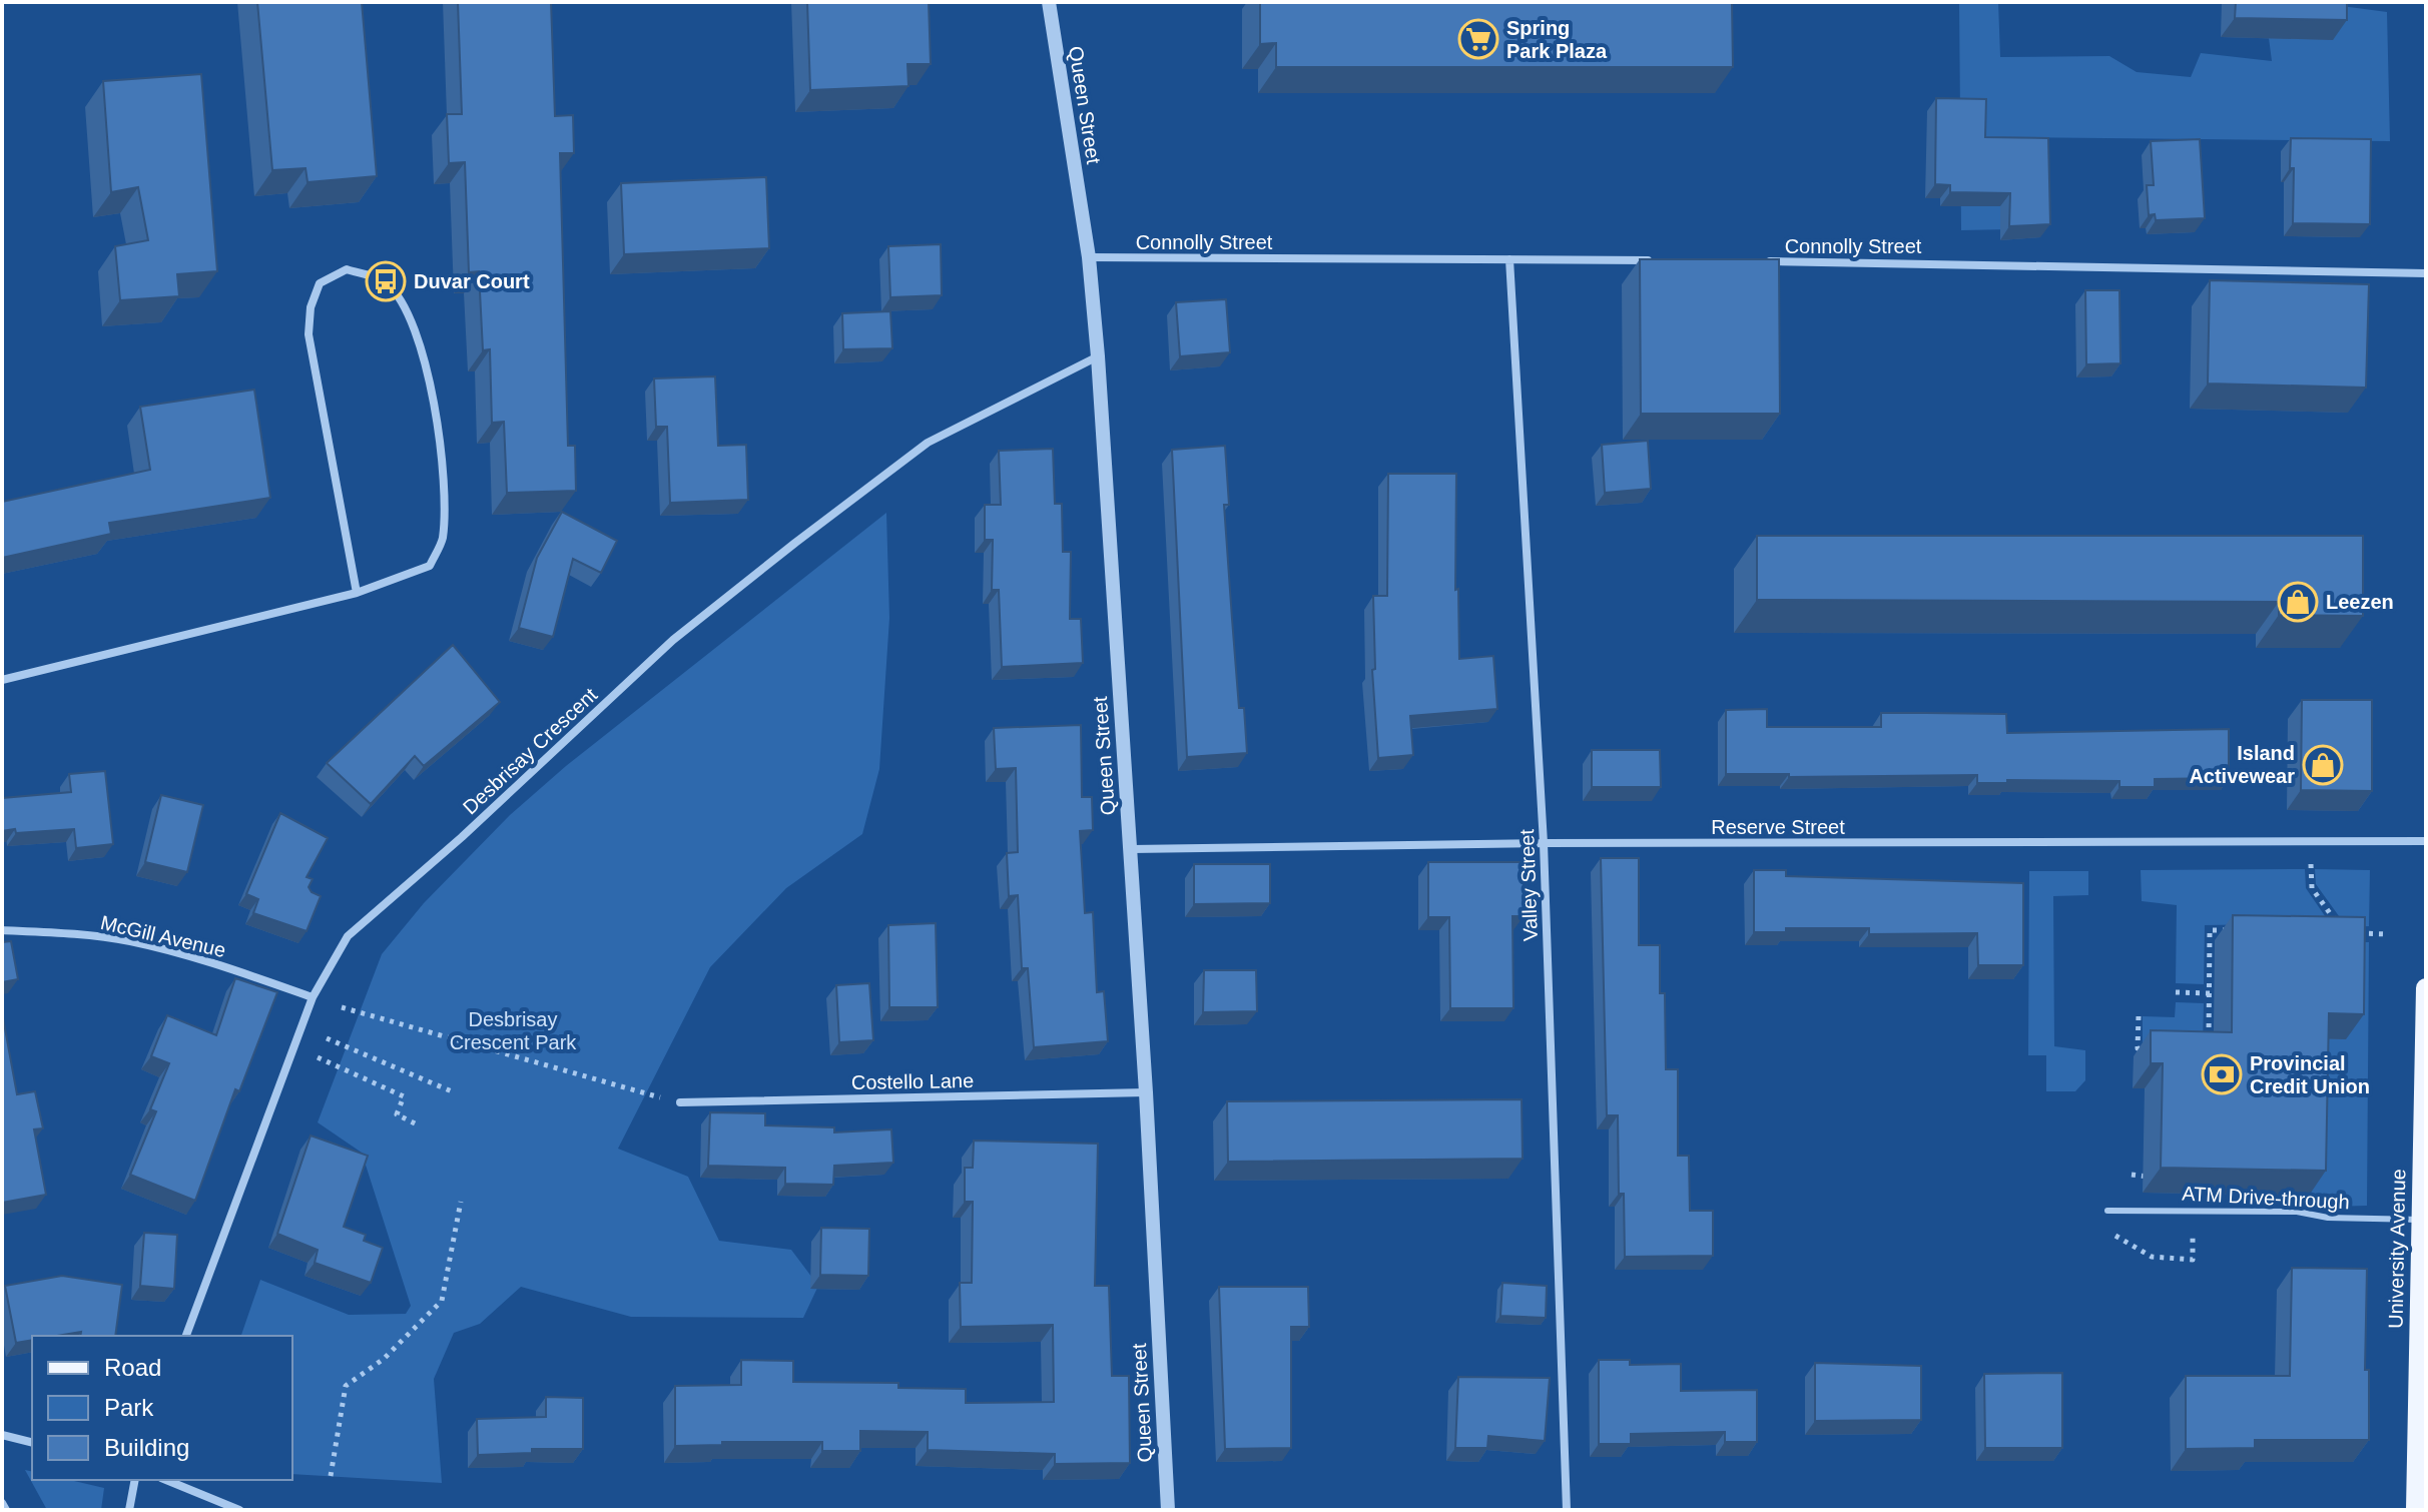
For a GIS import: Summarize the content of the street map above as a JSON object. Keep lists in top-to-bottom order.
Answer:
{
  "streets": {
    "main road": ["University Avenue"],
    "street": [
      "Queen Street",
      "Connolly Street",
      "Desbrisay Crescent",
      "Reserve Street",
      "Valley Street",
      "McGill Avenue",
      "Costello Lane"
    ],
    "lane": ["ATM Drive-through"]
  },
  "crossings": [
    ["Queen Street", "Connolly Street"],
    ["Queen Street", "Desbrisay Crescent"],
    ["Queen Street", "Reserve Street"],
    ["Queen Street", "Costello Lane"],
    ["Connolly Street", "Valley Street"],
    ["Desbrisay Crescent", "McGill Avenue"],
    ["Reserve Street", "Valley Street"],
    ["ATM Drive-through", "University Avenue"]
  ],
  "parks": ["Desbrisay Crescent Park"],
  "places": {
    "supermarket": ["Spring Park Plaza"],
    "bus stop": ["Duvar Court"],
    "shop": ["Leezen", "Island Activewear"],
    "bank": ["Provincial Credit Union"]
  },
  "legend": ["Road", "Park", "Building"]
}
